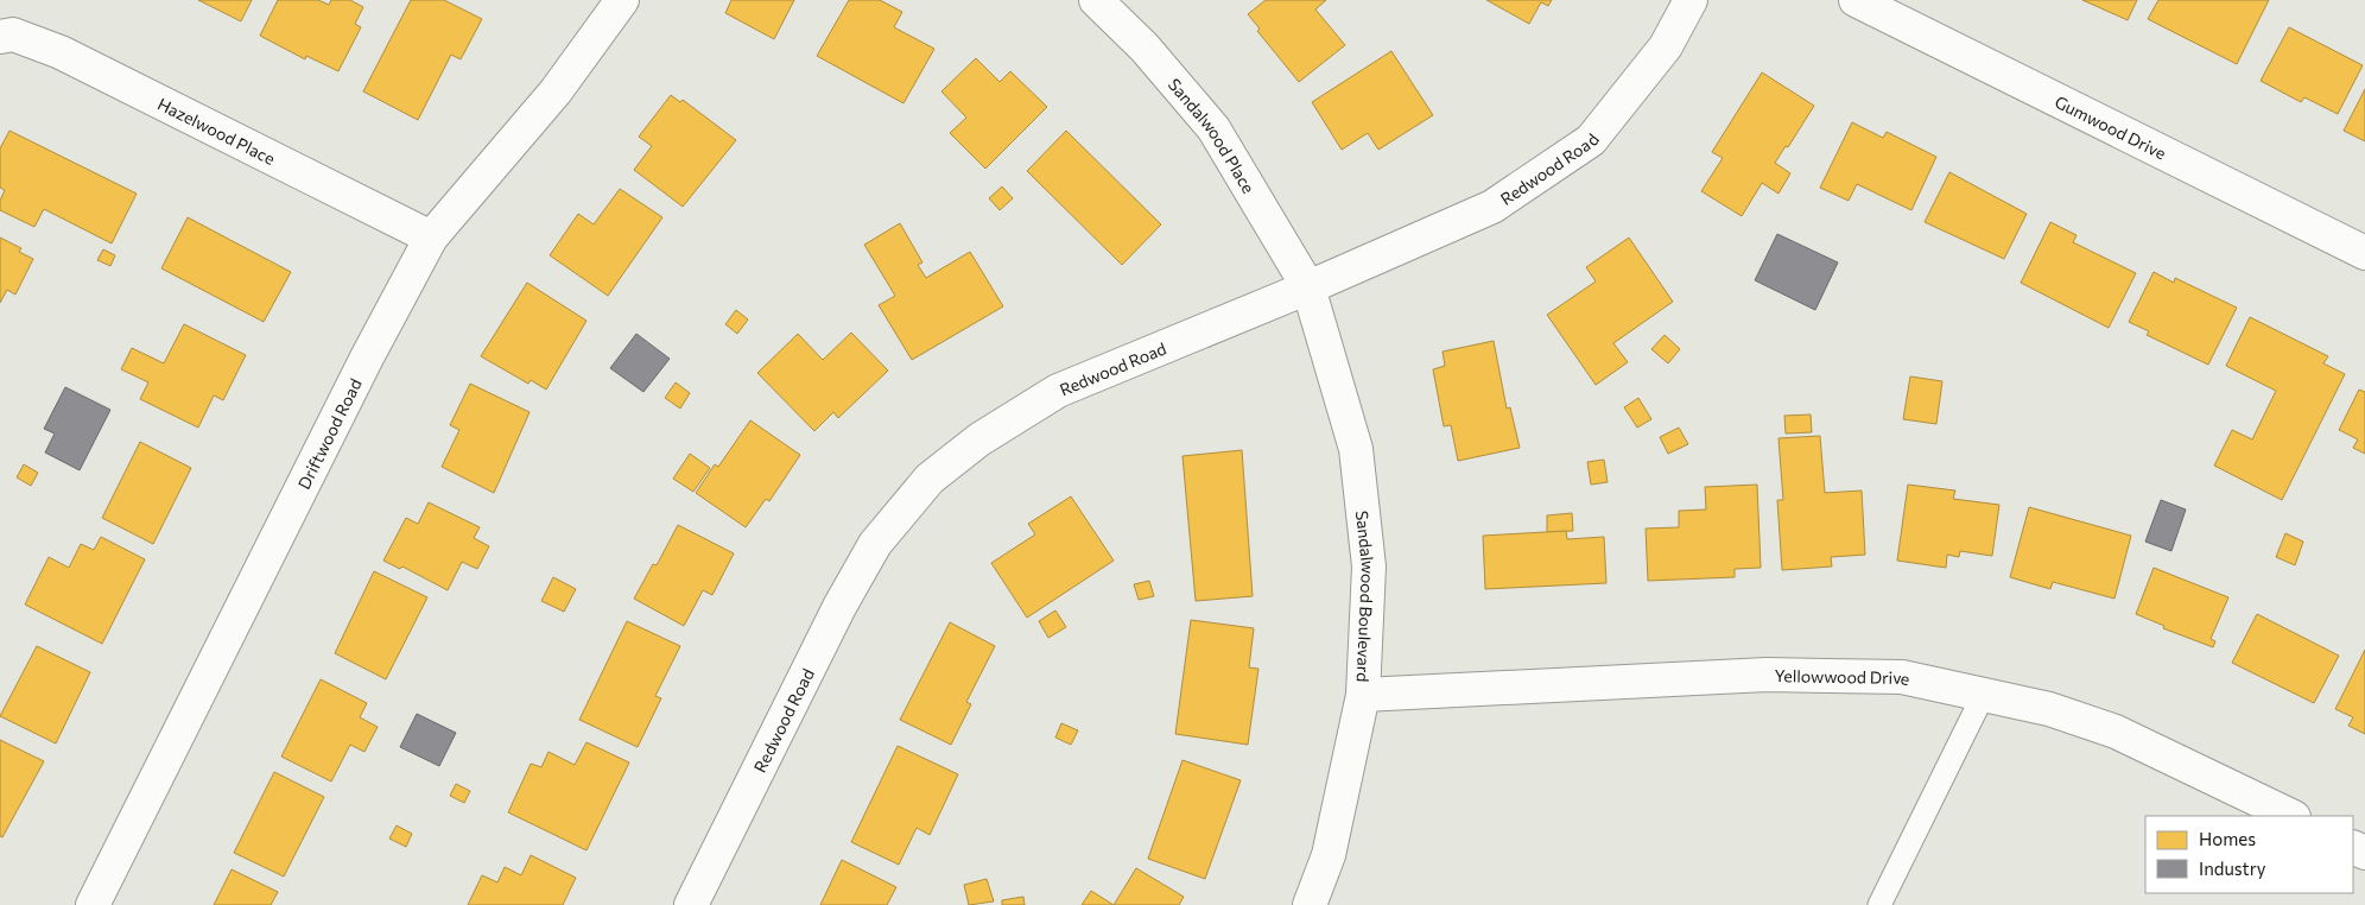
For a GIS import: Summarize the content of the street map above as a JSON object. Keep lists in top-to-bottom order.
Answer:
{
  "streets": {
    "street": [
      "Gumwood Drive",
      "Hazelwood Place",
      "Sandalwood Place",
      "Redwood Road",
      "Driftwood Road",
      "Sandalwood Boulevard",
      "Yellowwood Drive"
    ]
  },
  "crossings": [
    ["Hazelwood Place", "Driftwood Road"],
    ["Sandalwood Place", "Redwood Road"],
    ["Sandalwood Place", "Sandalwood Boulevard"],
    ["Redwood Road", "Sandalwood Boulevard"],
    ["Sandalwood Boulevard", "Yellowwood Drive"]
  ],
  "legend": ["Homes", "Industry"]
}
